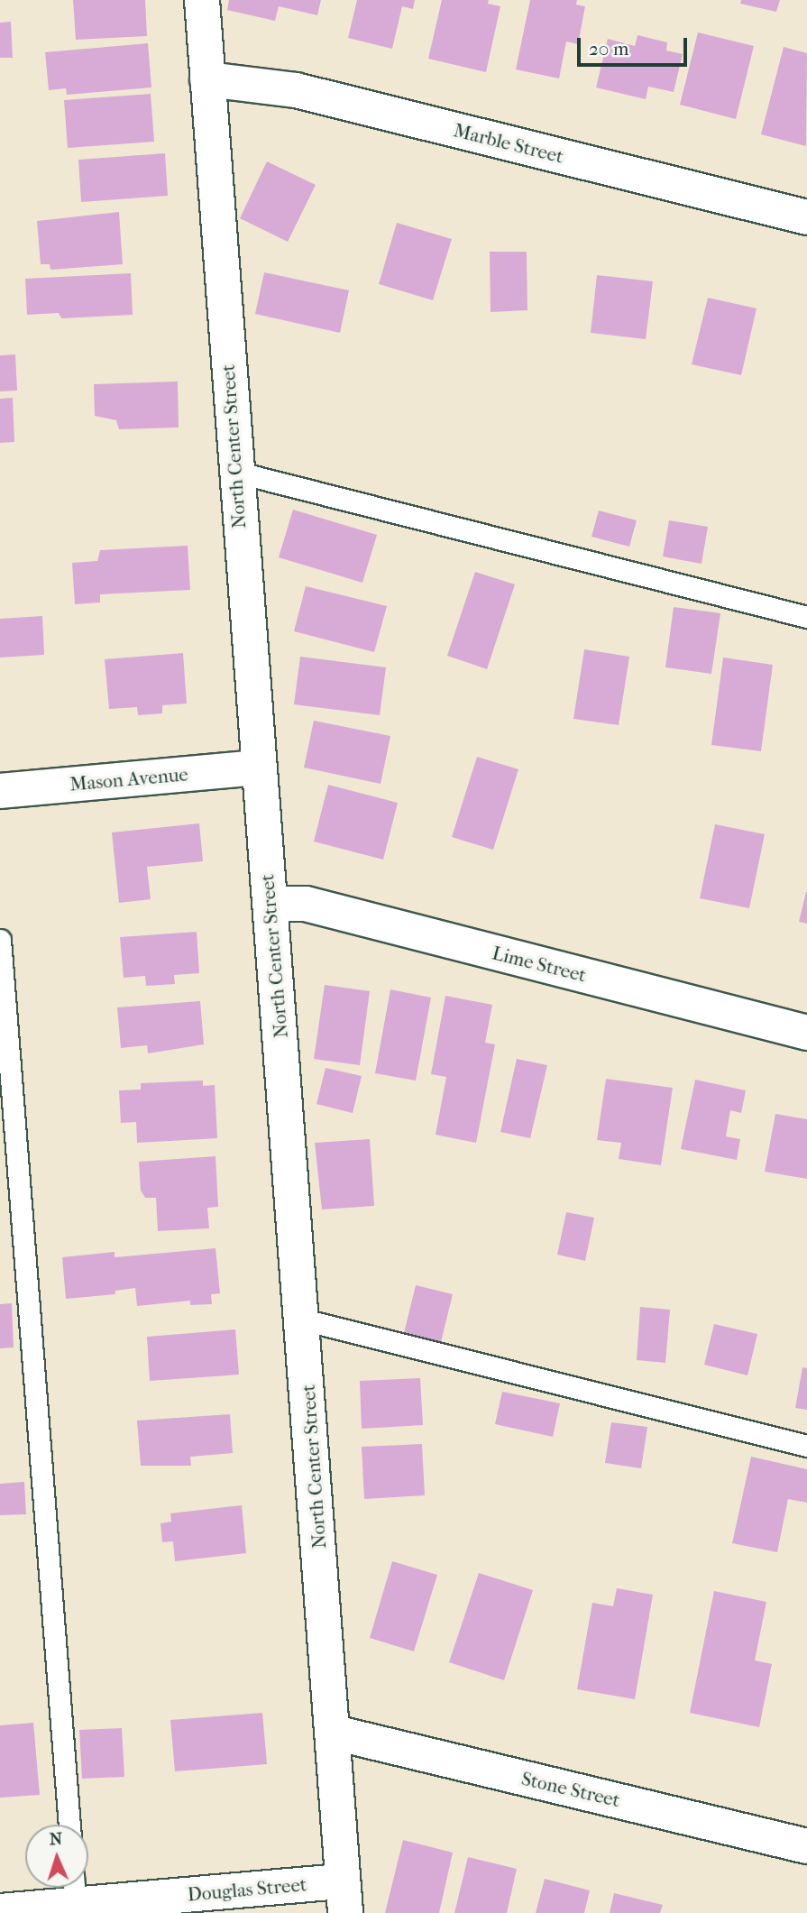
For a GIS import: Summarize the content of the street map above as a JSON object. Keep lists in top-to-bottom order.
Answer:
{
  "streets": {
    "street": [
      "Marble Street",
      "North Center Street",
      "Mason Avenue",
      "Lime Street",
      "Stone Street",
      "Douglas Street"
    ]
  },
  "crossings": [
    ["Marble Street", "North Center Street"],
    ["North Center Street", "Mason Avenue"],
    ["North Center Street", "Lime Street"],
    ["North Center Street", "Stone Street"],
    ["North Center Street", "Douglas Street"]
  ],
  "scale_bar": "20 m",
  "north": "top"
}
